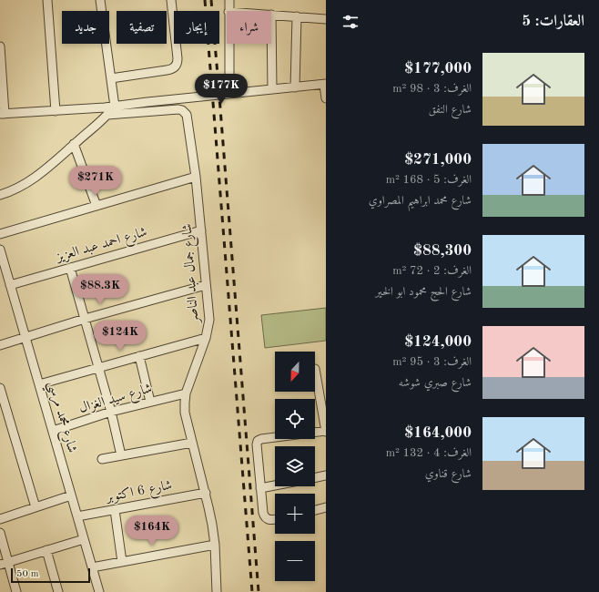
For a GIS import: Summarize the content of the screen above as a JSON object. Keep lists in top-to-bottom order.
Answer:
{
  "streets": {
    "street": [
      "شارع احمد عبد العزيز",
      "شارع جمال عبد الناصر",
      "شارع سيد الغزال",
      "شارع محمد مرسي",
      "شارع 6 اكتوبر"
    ]
  },
  "crossings": [
    ["شارع احمد عبد العزيز", "شارع جمال عبد الناصر"],
    ["شارع احمد عبد العزيز", "شارع محمد مرسي"],
    ["شارع جمال عبد الناصر", "شارع سيد الغزال"],
    ["شارع جمال عبد الناصر", "شارع 6 اكتوبر"],
    ["شارع سيد الغزال", "شارع محمد مرسي"],
    ["شارع محمد مرسي", "شارع 6 اكتوبر"]
  ],
  "scale_bar": "50 m",
  "north": "bottom",
  "page": {
    "heading": "العقارات: 5",
    "chip": [
      "شراء",
      "إيجار",
      "تصفية",
      "جديد"
    ],
    "list": [
      {
        "name": "$177,000",
        "note": "الغرف: 3 · 98 m² · شارع النفق"
      },
      {
        "name": "$271,000",
        "note": "الغرف: 5 · 168 m² · شارع محمد ابراهيم المصراوي"
      },
      {
        "name": "$88,300",
        "note": "الغرف: 2 · 72 m² · شارع الحج محمود ابو الخير"
      },
      {
        "name": "$124,000",
        "note": "الغرف: 3 · 95 m² · شارع صبري شوشه"
      },
      {
        "name": "$164,000",
        "note": "الغرف: 4 · 132 m² · شارع قناوي"
      }
    ],
    "price": [
      "$177K",
      "$271K",
      "$88.3K",
      "$124K",
      "$164K"
    ],
    "map_buttons": ["+", "−"],
    "scale": "50 m"
  }
}
